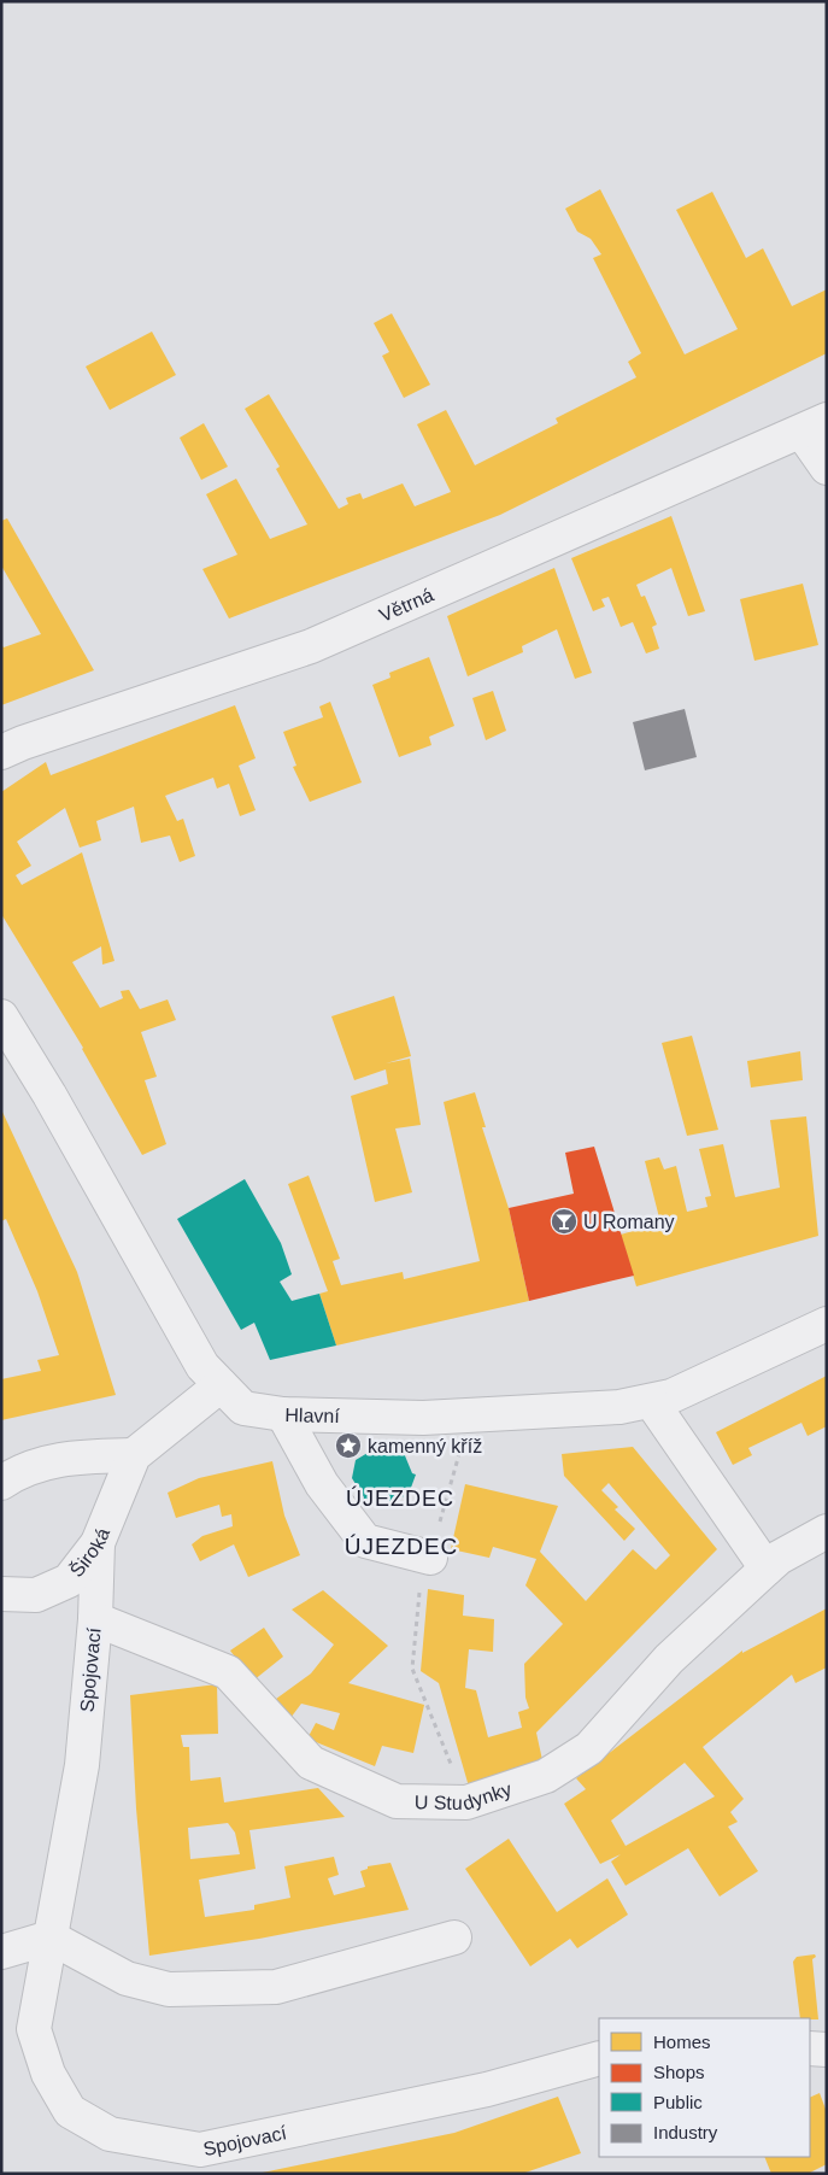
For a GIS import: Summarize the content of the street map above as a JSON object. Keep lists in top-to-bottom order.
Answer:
{
  "streets": {
    "street": [
      "Větrná",
      "Hlavní",
      "Široká",
      "Spojovací",
      "U Studynky"
    ]
  },
  "crossings": [
    ["Hlavní", "Široká"],
    ["Široká", "Spojovací"],
    ["Spojovací", "U Studynky"]
  ],
  "districts": ["ÚJEZDEC", "ÚJEZDEC"],
  "places": {
    "bar": ["U Romany"],
    "place": ["kamenný kříž"]
  },
  "legend": [
    "Homes",
    "Shops",
    "Public",
    "Industry"
  ]
}
